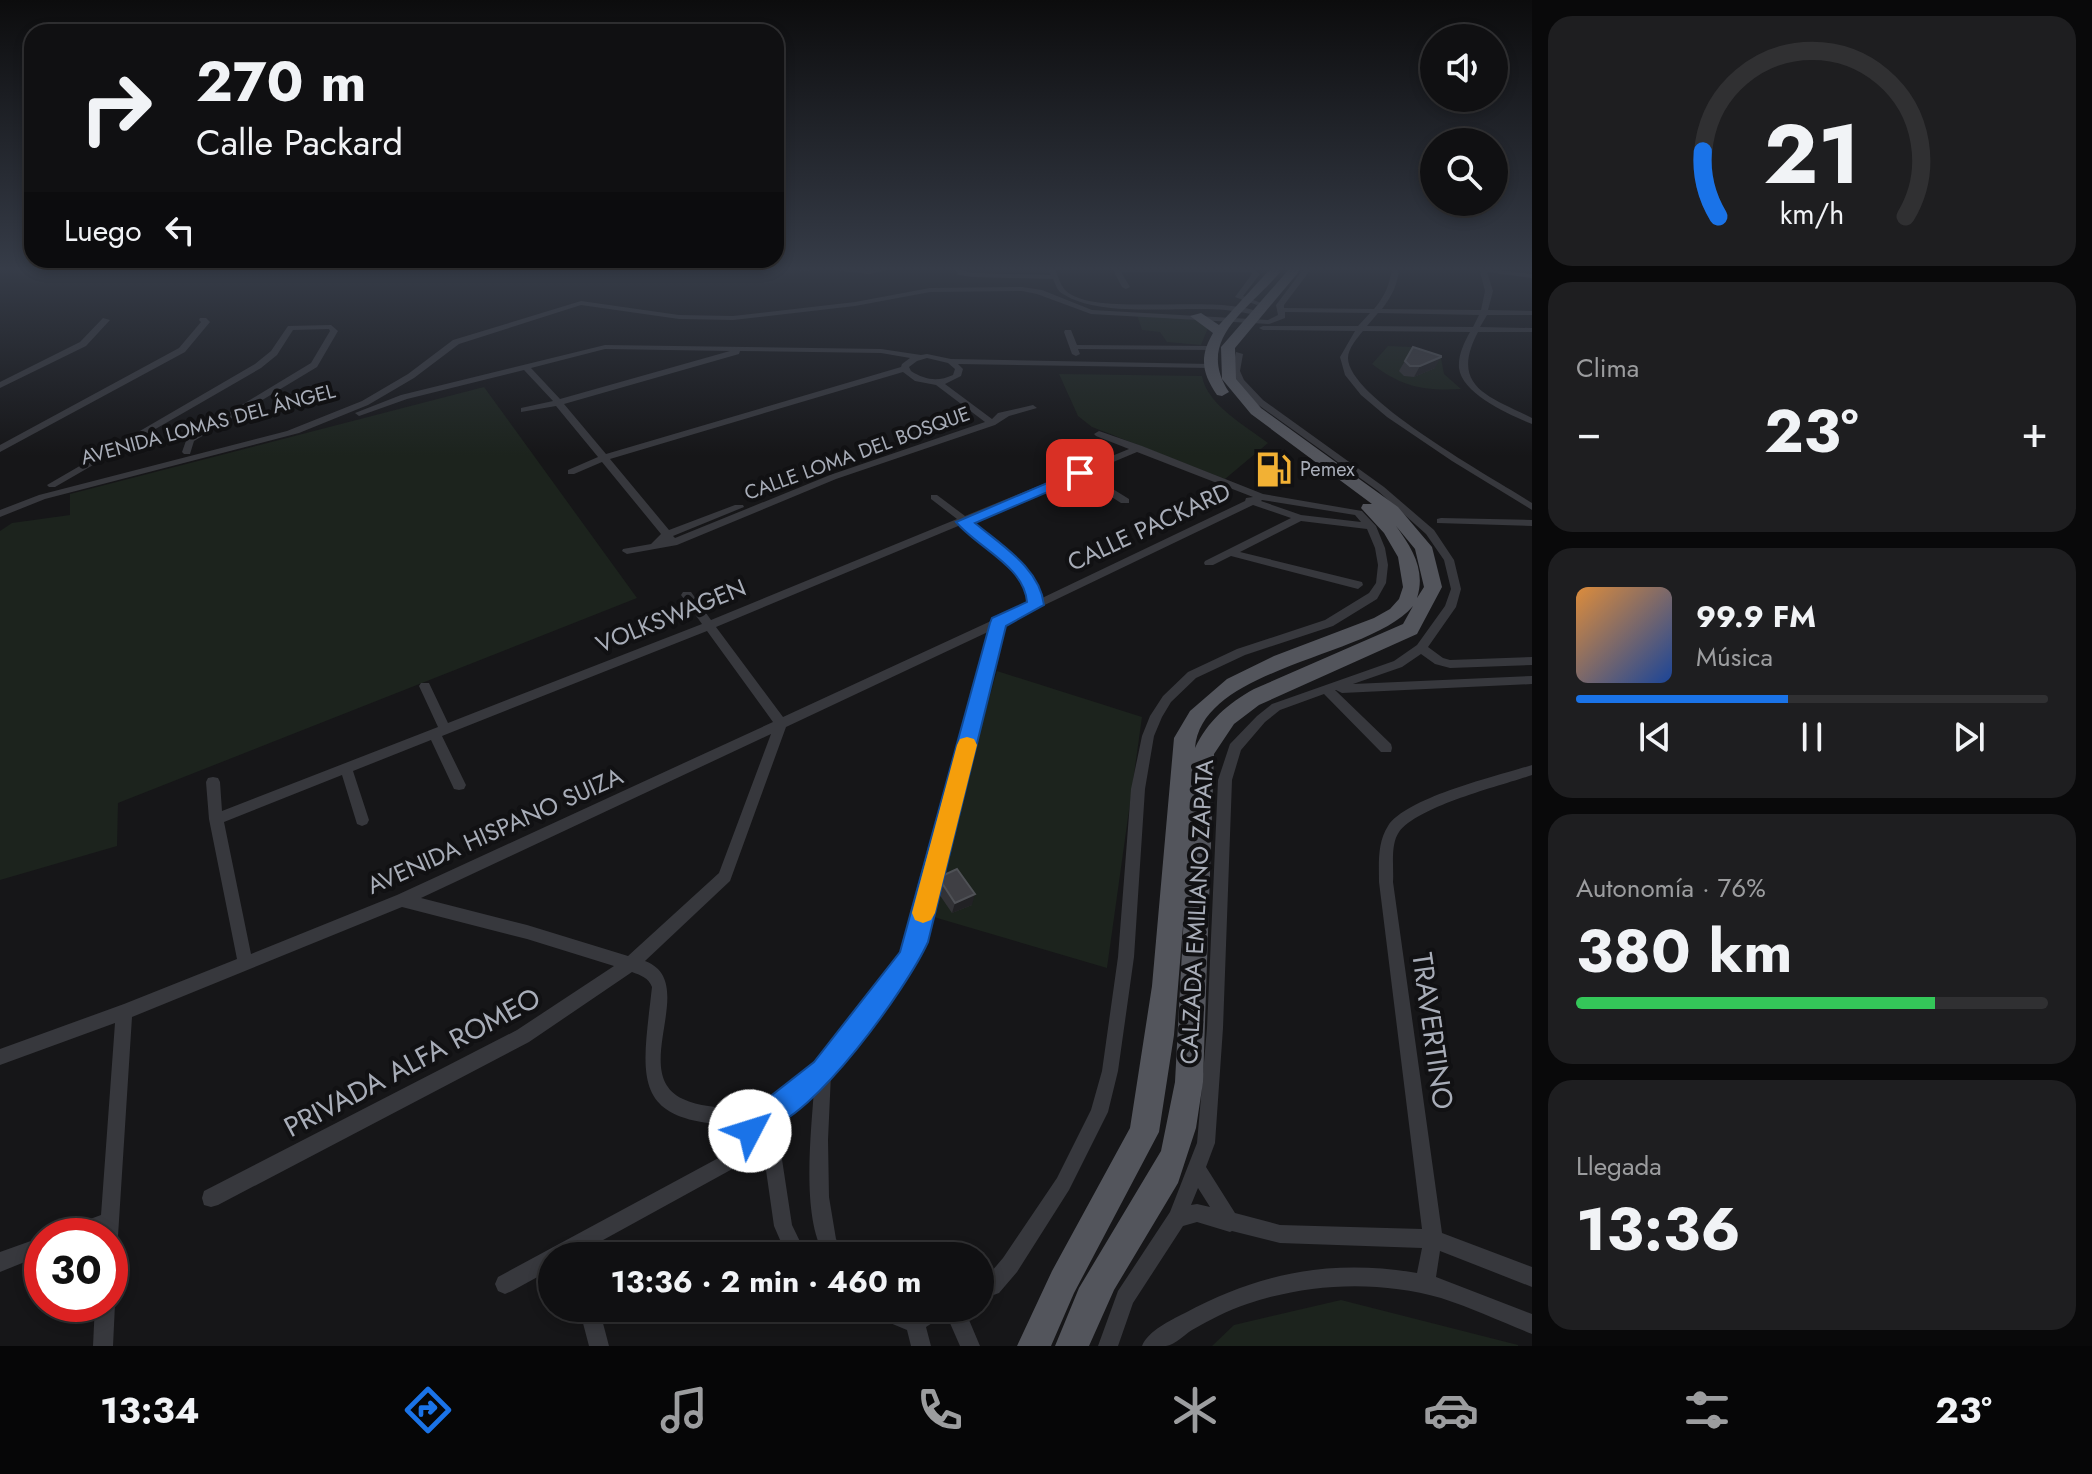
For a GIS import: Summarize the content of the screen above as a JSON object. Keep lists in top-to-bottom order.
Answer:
{
  "streets": {
    "main road": ["CALZADA EMILIANO ZAPATA"],
    "street": [
      "AVENIDA LOMAS DEL ÁNGEL",
      "CALLE LOMA DEL BOSQUE",
      "CALLE PACKARD",
      "VOLKSWAGEN",
      "AVENIDA HISPANO SUIZA",
      "TRAVERTINO",
      "PRIVADA ALFA ROMEO"
    ]
  },
  "crossings": [
    ["CALLE PACKARD", "VOLKSWAGEN"],
    ["CALLE PACKARD", "AVENIDA HISPANO SUIZA"],
    ["AVENIDA HISPANO SUIZA", "PRIVADA ALFA ROMEO"]
  ],
  "places": {
    "fuel station": ["Pemex"]
  },
  "page": {
    "turn": ["270 m", "Calle Packard"],
    "then": "Luego",
    "tile": [
      "Clima",
      ["Autonomía · 76%", "380 km"],
      ["Llegada", "13:36"]
    ],
    "heat": ["−", "23°", "+"],
    "song": ["99.9 FM", "Música"],
    "limit": "30",
    "trip": "13:36 · 2 min · 460 m",
    "tabs": ["13:34", "23°"],
    "gauge": ["21", "km/h"]
  }
}
